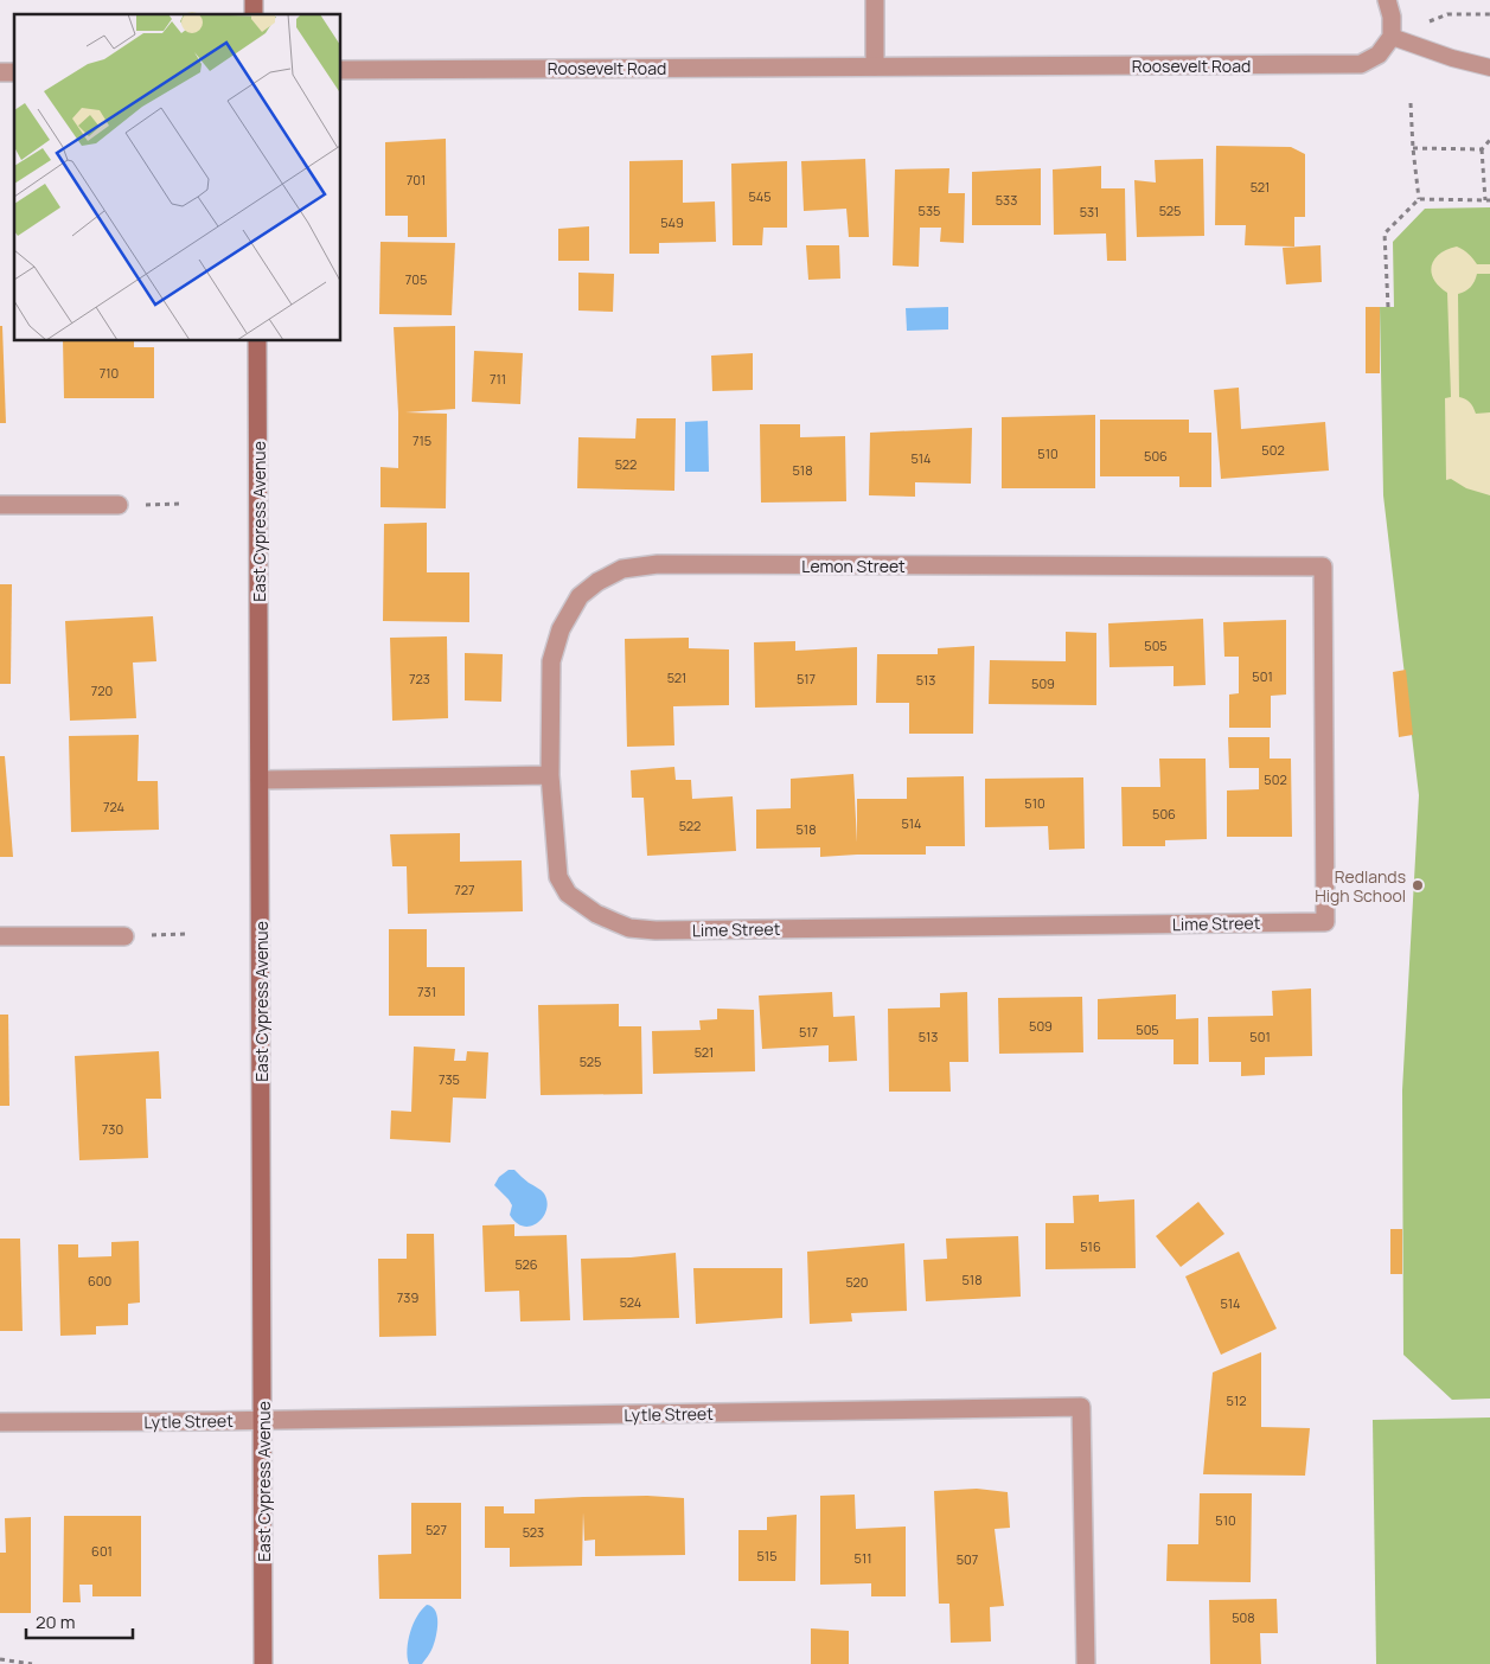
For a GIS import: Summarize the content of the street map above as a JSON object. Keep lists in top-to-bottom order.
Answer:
{
  "streets": {
    "main road": ["East Cypress Avenue"],
    "street": [
      "Roosevelt Road",
      "Lemon Street",
      "Lime Street",
      "Lytle Street"
    ]
  },
  "crossings": [
    ["East Cypress Avenue", "Lytle Street"],
    ["Lemon Street", "Lime Street"]
  ],
  "places": ["Redlands High School"],
  "house_numbers": [
    "701",
    "521",
    "545",
    "533",
    "535",
    "525",
    "531",
    "549",
    "705",
    "710",
    "711",
    "715",
    "502",
    "510",
    "506",
    "514",
    "522",
    "518",
    "505",
    "501",
    "521",
    "723",
    "517",
    "513",
    "509",
    "720",
    "502",
    "510",
    "724",
    "506",
    "514",
    "522",
    "518",
    "727",
    "731",
    "509",
    "505",
    "517",
    "513",
    "501",
    "521",
    "525",
    "735",
    "730",
    "516",
    "526",
    "518",
    "600",
    "520",
    "739",
    "524",
    "514",
    "512",
    "510",
    "527",
    "523",
    "601",
    "515",
    "511",
    "507",
    "508"
  ],
  "scale_bar": "20 m"
}
